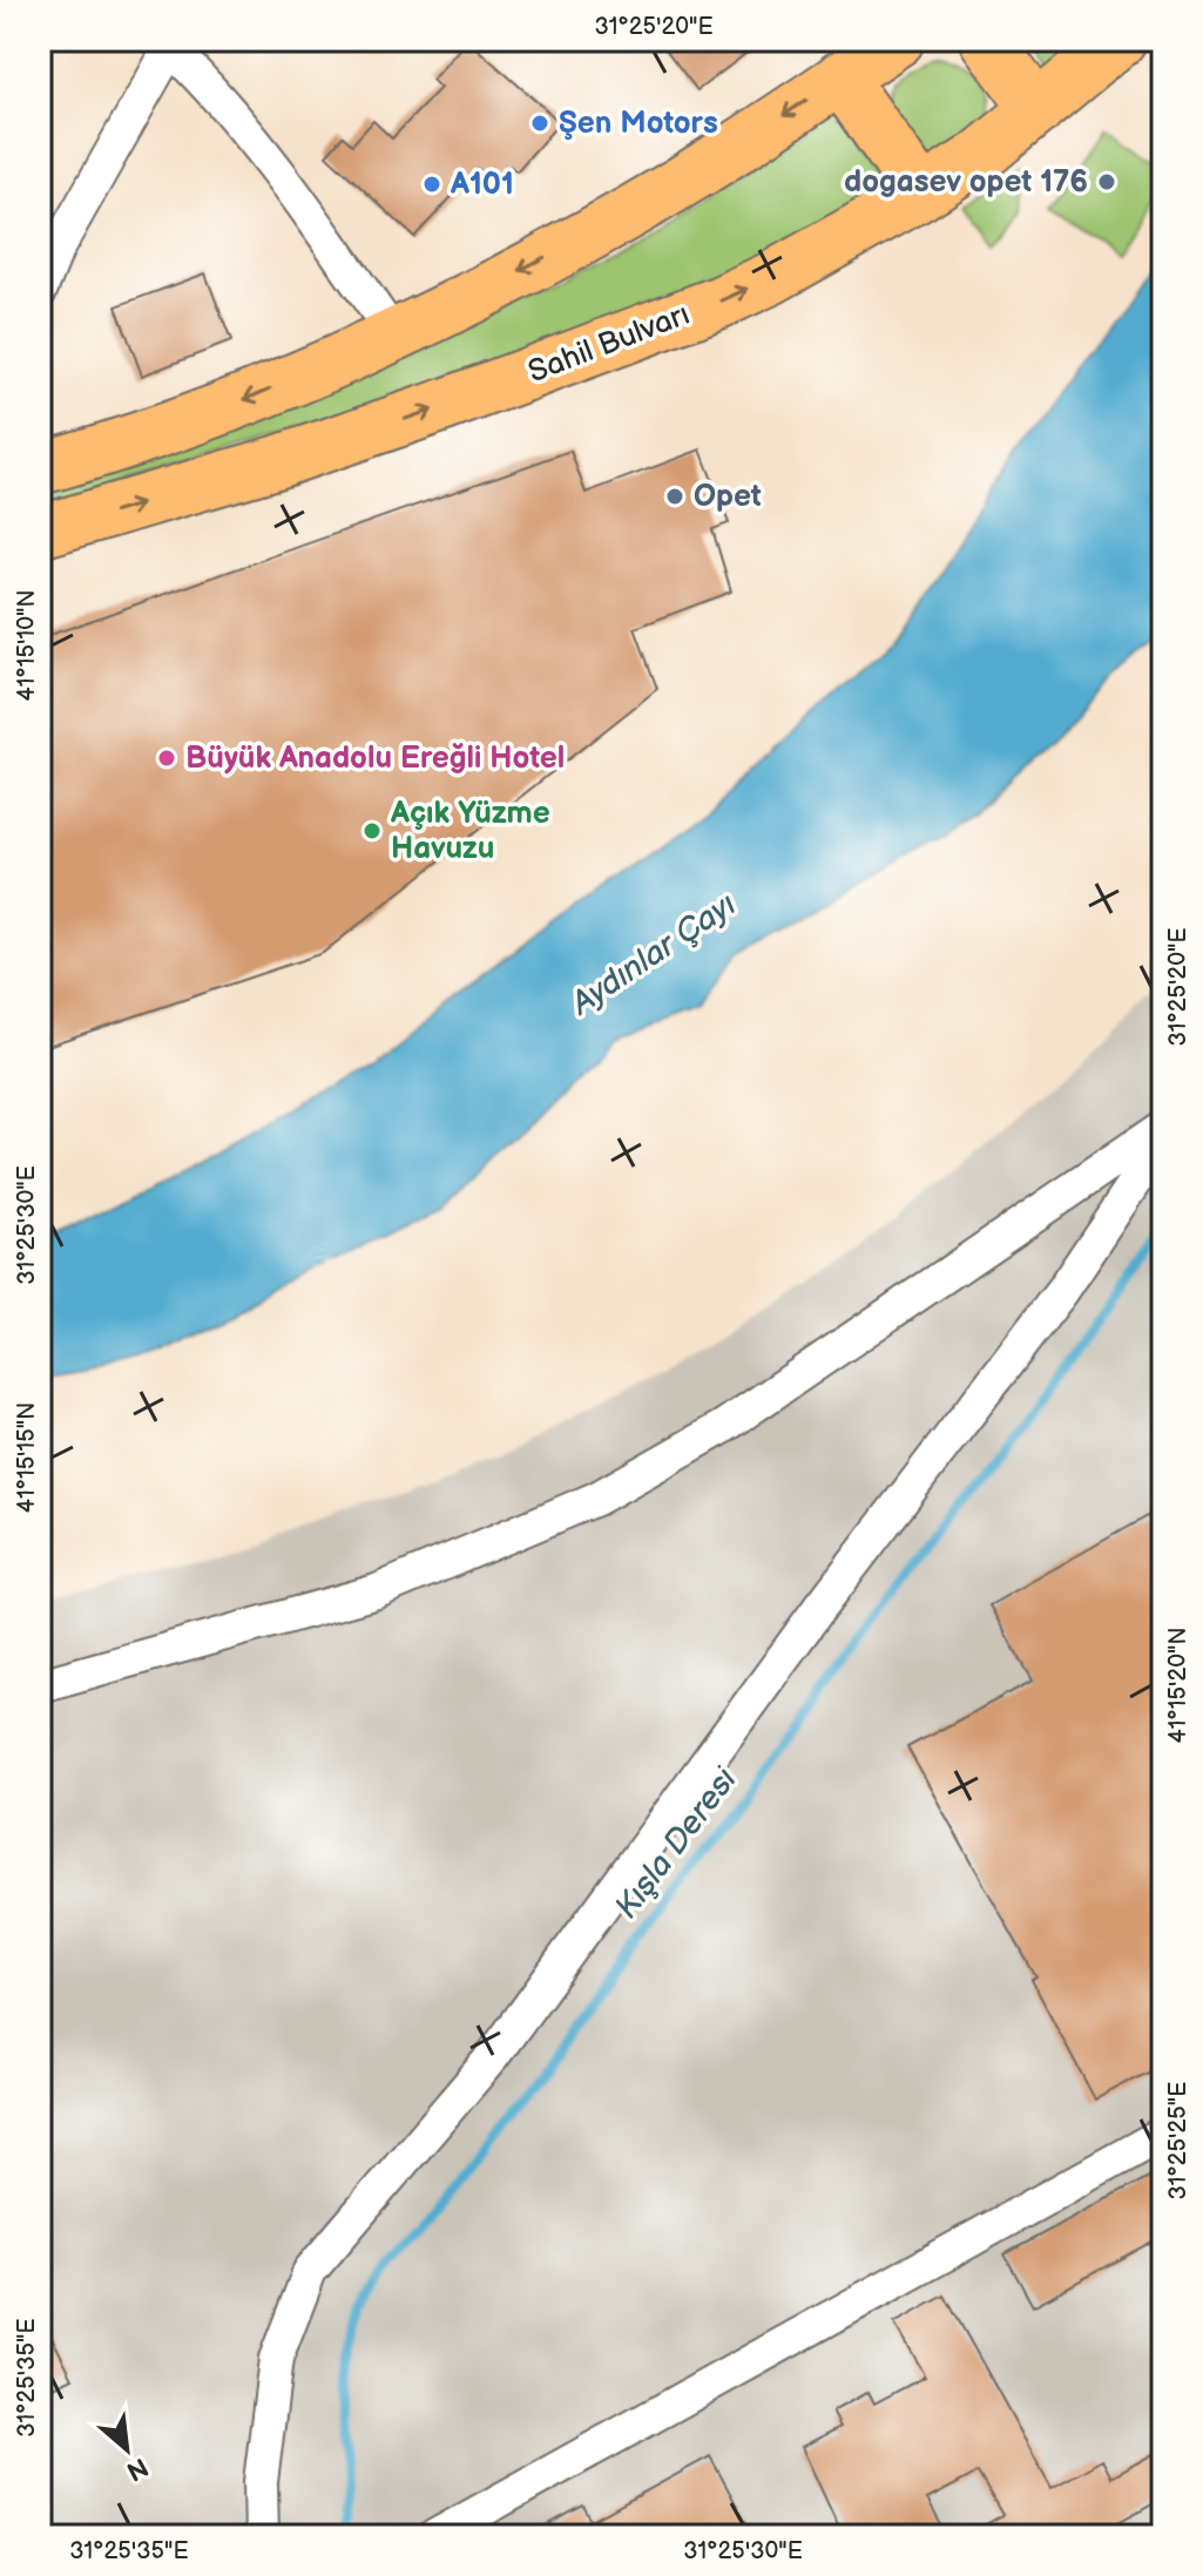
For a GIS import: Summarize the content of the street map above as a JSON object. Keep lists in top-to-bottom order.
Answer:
{
  "streets": {
    "highway": ["Sahil Bulvarı"]
  },
  "water": ["Aydınlar Çayı", "Kışla Deresi"],
  "places": [
    "Şen Motors",
    "dogasev opet 176",
    "A101",
    "Opet",
    "Büyük Anadolu Ereğli Hotel",
    "Açık Yüzme Havuzu"
  ],
  "north": "bottom right",
  "coordinates": [
    "31°25'20\"E",
    "41°15'10\"N",
    "31°25'30\"E",
    "41°15'15\"N",
    "41°15'20\"N",
    "31°25'25\"E",
    "31°25'35\"E"
  ]
}
